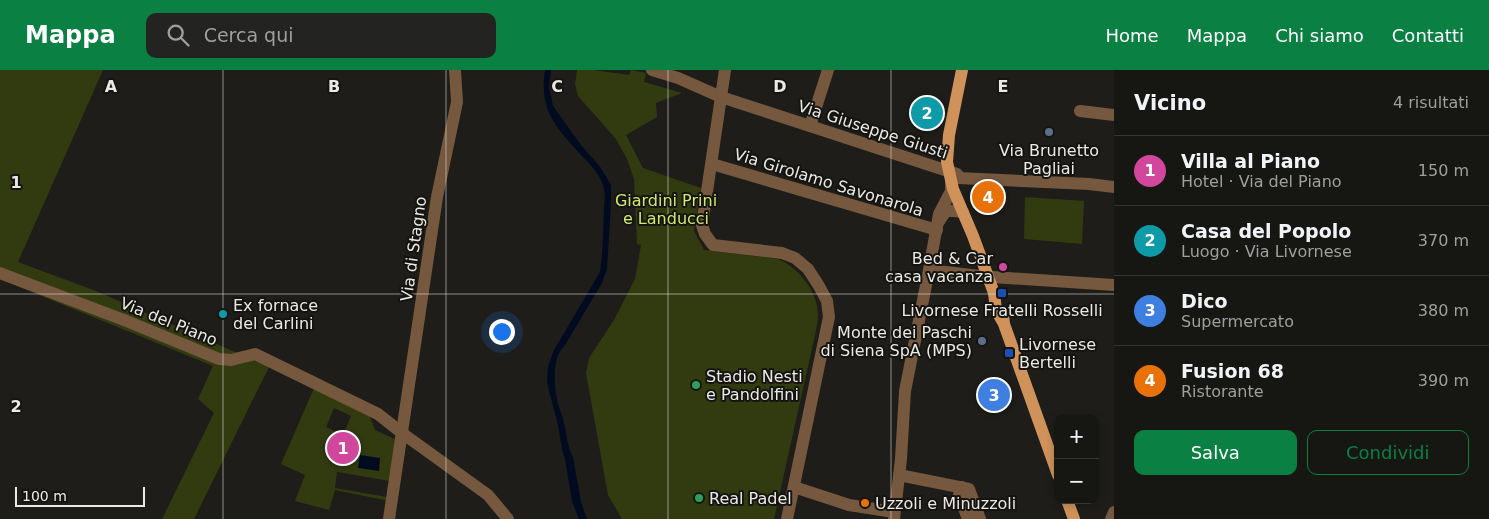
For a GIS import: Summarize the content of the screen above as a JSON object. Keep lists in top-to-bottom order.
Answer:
{
  "streets": {
    "street": [
      "Via Giuseppe Giusti",
      "Via Girolamo Savonarola",
      "Via di Stagno",
      "Via del Piano"
    ]
  },
  "crossings": [
    ["Via di Stagno", "Via del Piano"]
  ],
  "parks": ["Giardini Prini e Landucci"],
  "places": {
    "other": [
      "Via Brunetto Pagliai",
      "Bed & Car casa vacanza",
      "Ex fornace del Carlini",
      "Monte dei Paschi di Siena SpA (MPS)",
      "Stadio Nesti e Pandolfini",
      "Real Padel",
      "Uzzoli e Minuzzoli"
    ],
    "transit": ["Livornese Fratelli Rosselli", "Livornese Bertelli"]
  },
  "scale_bar": "100 m",
  "page": {
    "header": "Mappa",
    "search": "Cerca qui",
    "nav": [
      "Home",
      "Mappa",
      "Chi siamo",
      "Contatti"
    ],
    "heading": ["Vicino", "4 risultati"],
    "pins": [
      "2",
      "4",
      "3",
      "1"
    ],
    "list": [
      {
        "mark": "1",
        "name": "Villa al Piano",
        "note": "Hotel · Via del Piano",
        "value": "150 m"
      },
      {
        "mark": "2",
        "name": "Casa del Popolo",
        "note": "Luogo · Via Livornese",
        "value": "370 m"
      },
      {
        "mark": "3",
        "name": "Dico",
        "note": "Supermercato",
        "value": "380 m"
      },
      {
        "mark": "4",
        "name": "Fusion 68",
        "note": "Ristorante",
        "value": "390 m"
      }
    ],
    "map_buttons": ["+", "−"],
    "buttons": ["Salva", "Condividi"],
    "scale": "100 m"
  },
  "grid": {
    "columns": [
      "A",
      "B",
      "C",
      "D",
      "E"
    ],
    "rows": ["1", "2"]
  }
}
